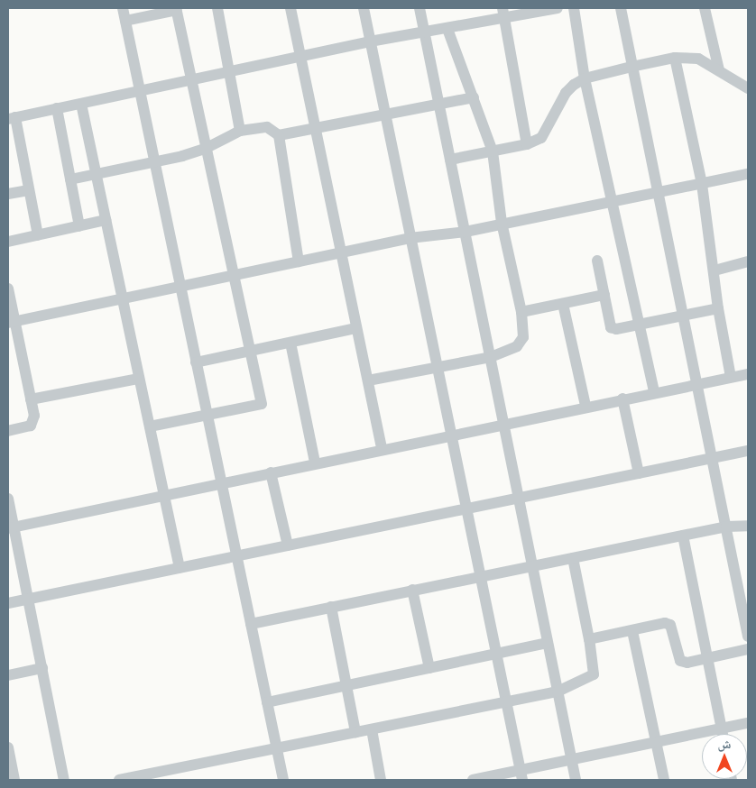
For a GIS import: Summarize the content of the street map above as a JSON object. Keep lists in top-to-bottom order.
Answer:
{
  "north": "top"
}
